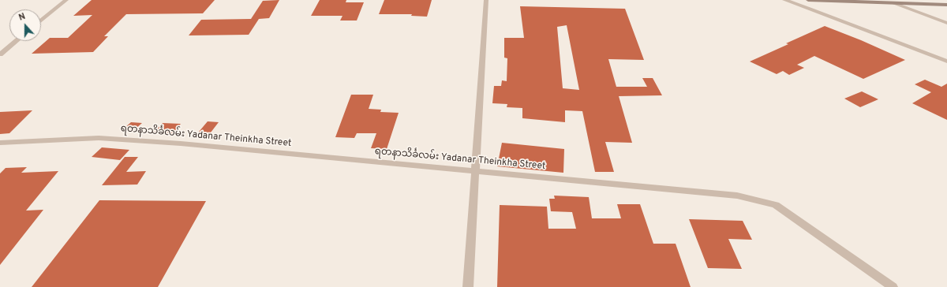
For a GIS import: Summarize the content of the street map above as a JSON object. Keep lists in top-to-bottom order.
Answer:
{
  "streets": {
    "street": ["ရတနာသိင်္ခလမ်း Yadanar Theinkha Street"]
  },
  "north": "top"
}
